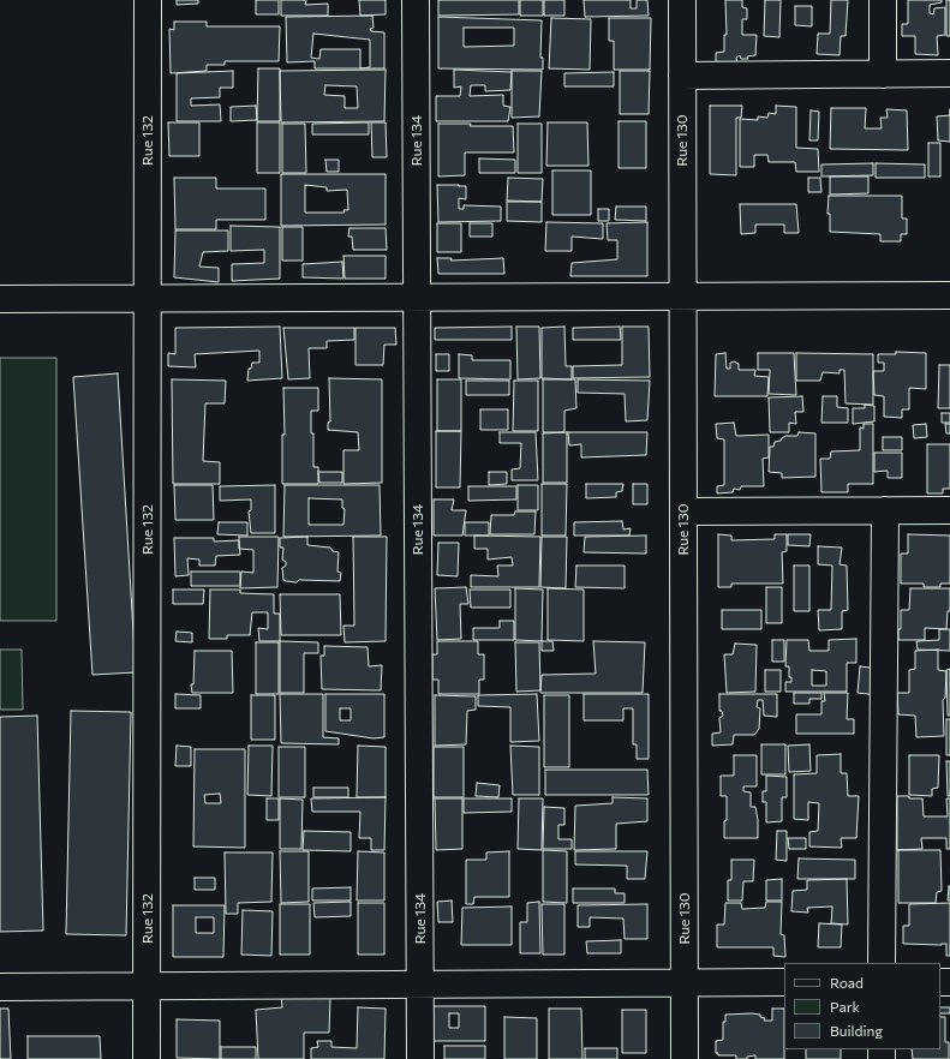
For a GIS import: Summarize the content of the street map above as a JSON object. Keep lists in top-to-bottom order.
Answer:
{
  "streets": {
    "street": ["Rue 132", "Rue 134", "Rue 130"]
  },
  "legend": ["Road", "Park", "Building"]
}
